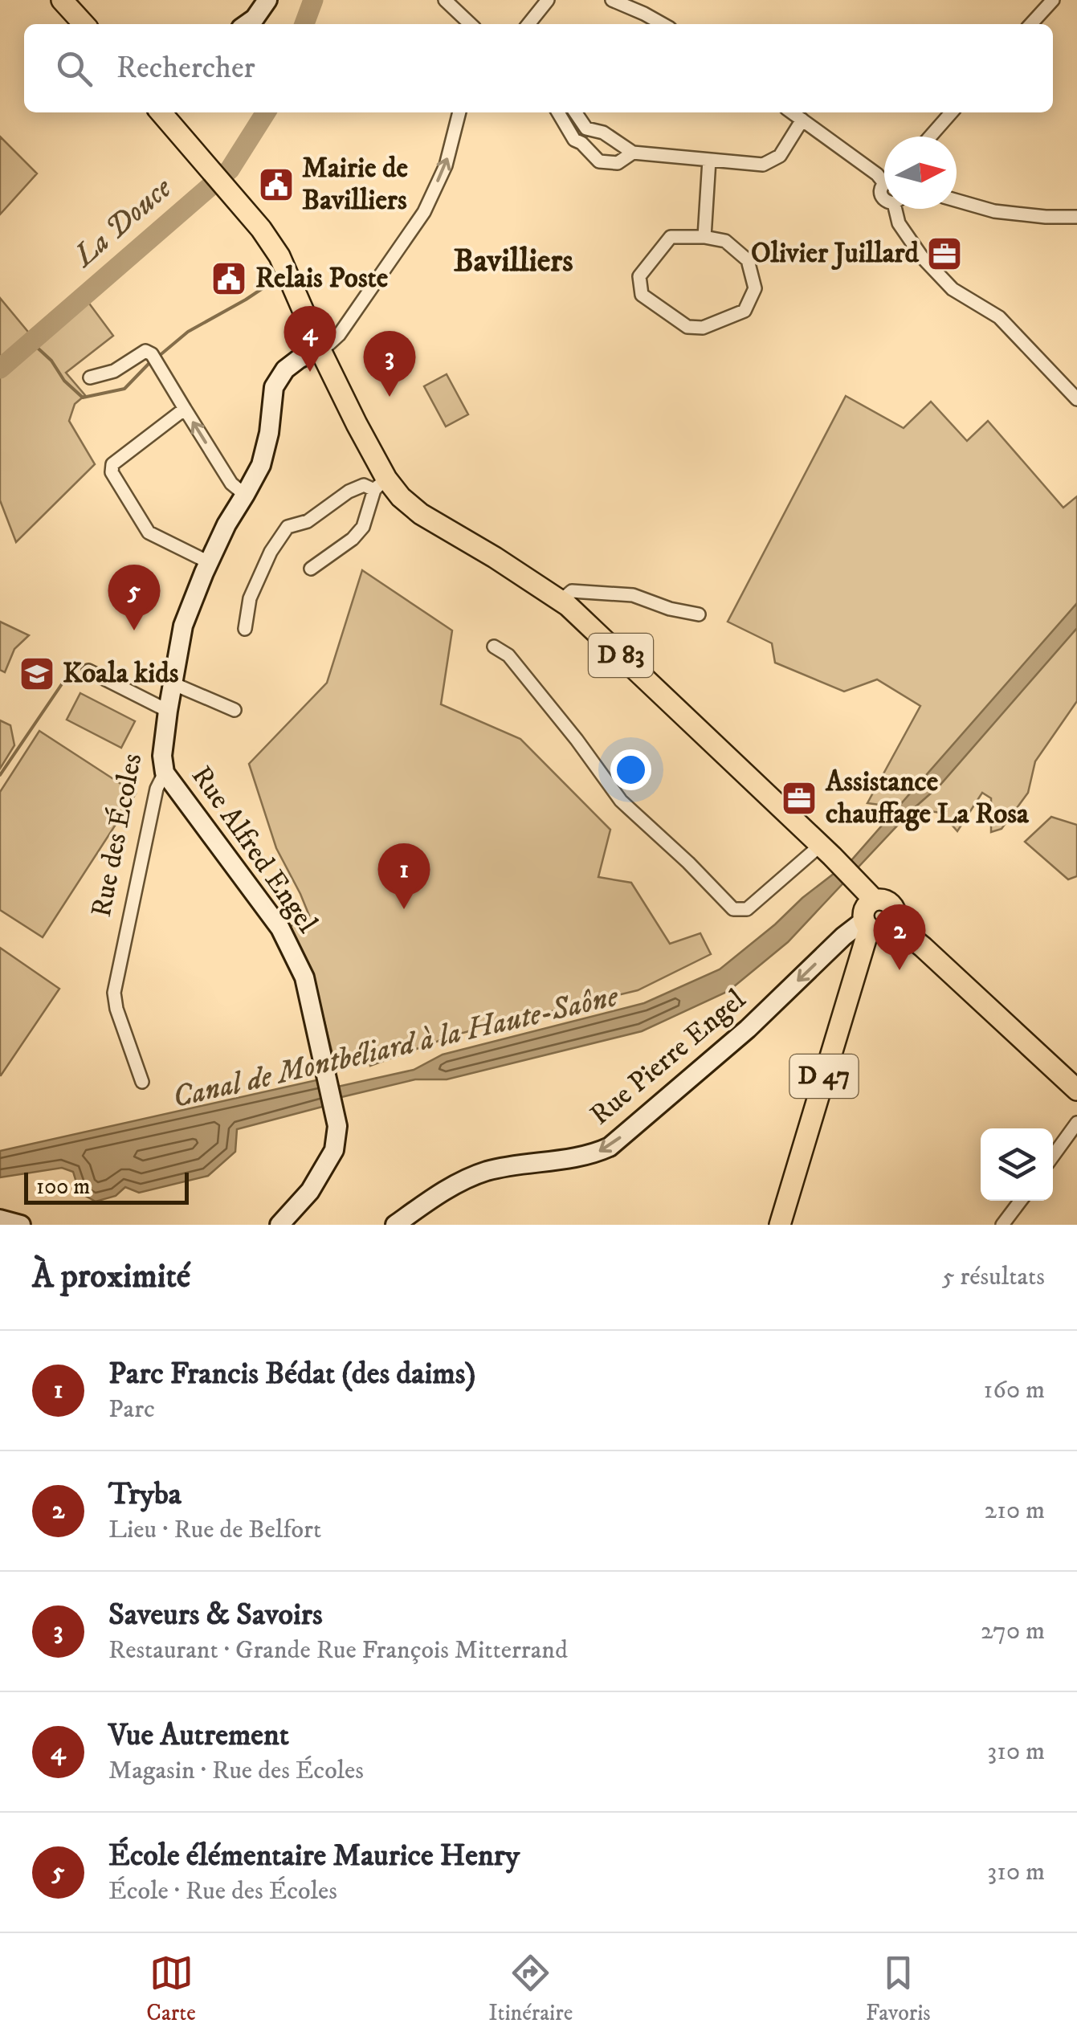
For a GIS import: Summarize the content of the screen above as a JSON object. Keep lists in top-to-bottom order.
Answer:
{
  "streets": {
    "main road": ["D 83", "D 47"],
    "street": ["Rue des Écoles", "Rue Alfred Engel", "Rue Pierre Engel"]
  },
  "crossings": [
    ["D 83", "Rue des Écoles"],
    ["D 83", "Rue Pierre Engel"],
    ["D 83", "D 47"],
    ["Rue des Écoles", "Rue Alfred Engel"],
    ["Rue Pierre Engel", "D 47"]
  ],
  "one_way": ["Rue Pierre Engel"],
  "districts": ["Bavilliers"],
  "water": ["La Douce", "Canal de Montbéliard à la Haute-Saône"],
  "places": {
    "public building": ["Mairie de Bavilliers", "Relais Poste"],
    "office": ["Olivier Juillard", "Assistance chauffage La Rosa"],
    "school or university": ["Koala kids"]
  },
  "scale_bar": "100 m",
  "north": "right",
  "page": {
    "search": "Rechercher",
    "pins": [
      "4",
      "3",
      "5",
      "1",
      "2"
    ],
    "scale": "100 m",
    "heading": ["À proximité", "5 résultats"],
    "list": [
      {
        "mark": "1",
        "name": "Parc Francis Bédat (des daims)",
        "note": "Parc",
        "value": "160 m"
      },
      {
        "mark": "2",
        "name": "Tryba",
        "note": "Lieu · Rue de Belfort",
        "value": "210 m"
      },
      {
        "mark": "3",
        "name": "Saveurs & Savoirs",
        "note": "Restaurant · Grande Rue François Mitterrand",
        "value": "270 m"
      },
      {
        "mark": "4",
        "name": "Vue Autrement",
        "note": "Magasin · Rue des Écoles",
        "value": "310 m"
      },
      {
        "mark": "5",
        "name": "École élémentaire Maurice Henry",
        "note": "École · Rue des Écoles",
        "value": "310 m"
      }
    ],
    "nav": ["Carte", "Itinéraire", "Favoris"]
  }
}
